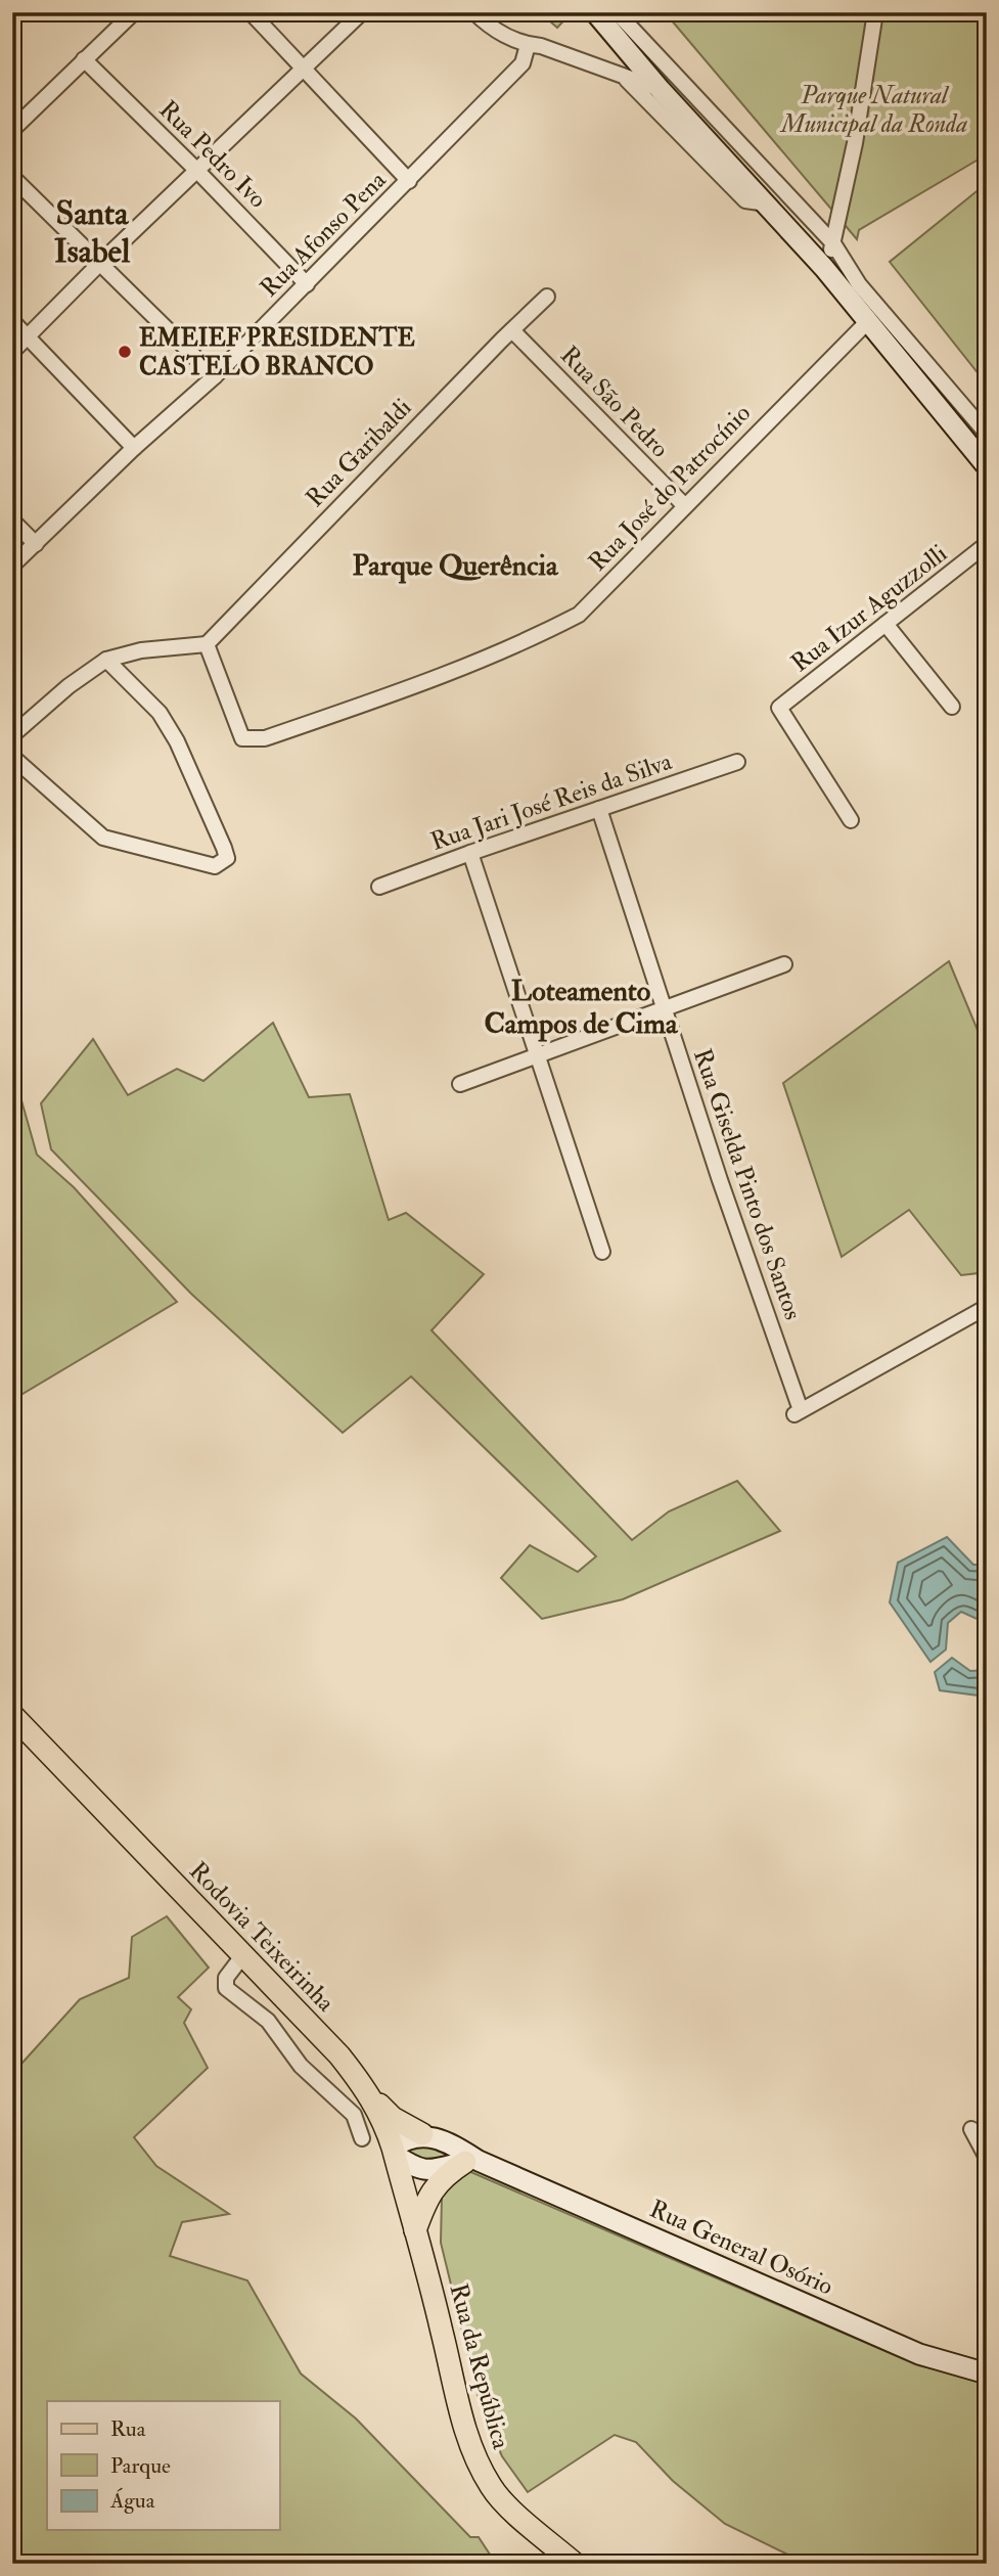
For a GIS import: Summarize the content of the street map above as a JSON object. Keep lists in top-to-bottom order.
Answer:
{
  "streets": {
    "main road": ["Rodovia Teixeirinha", "Rua da República"],
    "street": [
      "Rua Pedro Ivo",
      "Rua Afonso Pena",
      "Rua São Pedro",
      "Rua Garibaldi",
      "Rua José do Patrocínio",
      "Rua Izur Aguzzolli",
      "Rua Jari José Reis da Silva",
      "Rua Giselda Pinto dos Santos",
      "Rua General Osório"
    ]
  },
  "crossings": [
    ["Rua Pedro Ivo", "Rua Afonso Pena"],
    ["Rua São Pedro", "Rua Garibaldi"],
    ["Rua São Pedro", "Rua José do Patrocínio"],
    ["Rua Garibaldi", "Rua José do Patrocínio"],
    ["Rua Jari José Reis da Silva", "Rua Giselda Pinto dos Santos"],
    ["Rodovia Teixeirinha", "Rua da República"]
  ],
  "districts": ["Santa Isabel", "Parque Querência", "Loteamento Campos de Cima"],
  "parks": ["Parque Natural Municipal da Ronda"],
  "places": ["EMEIEF PRESIDENTE CASTELO BRANCO"],
  "legend": ["Rua", "Parque", "Água"]
}
